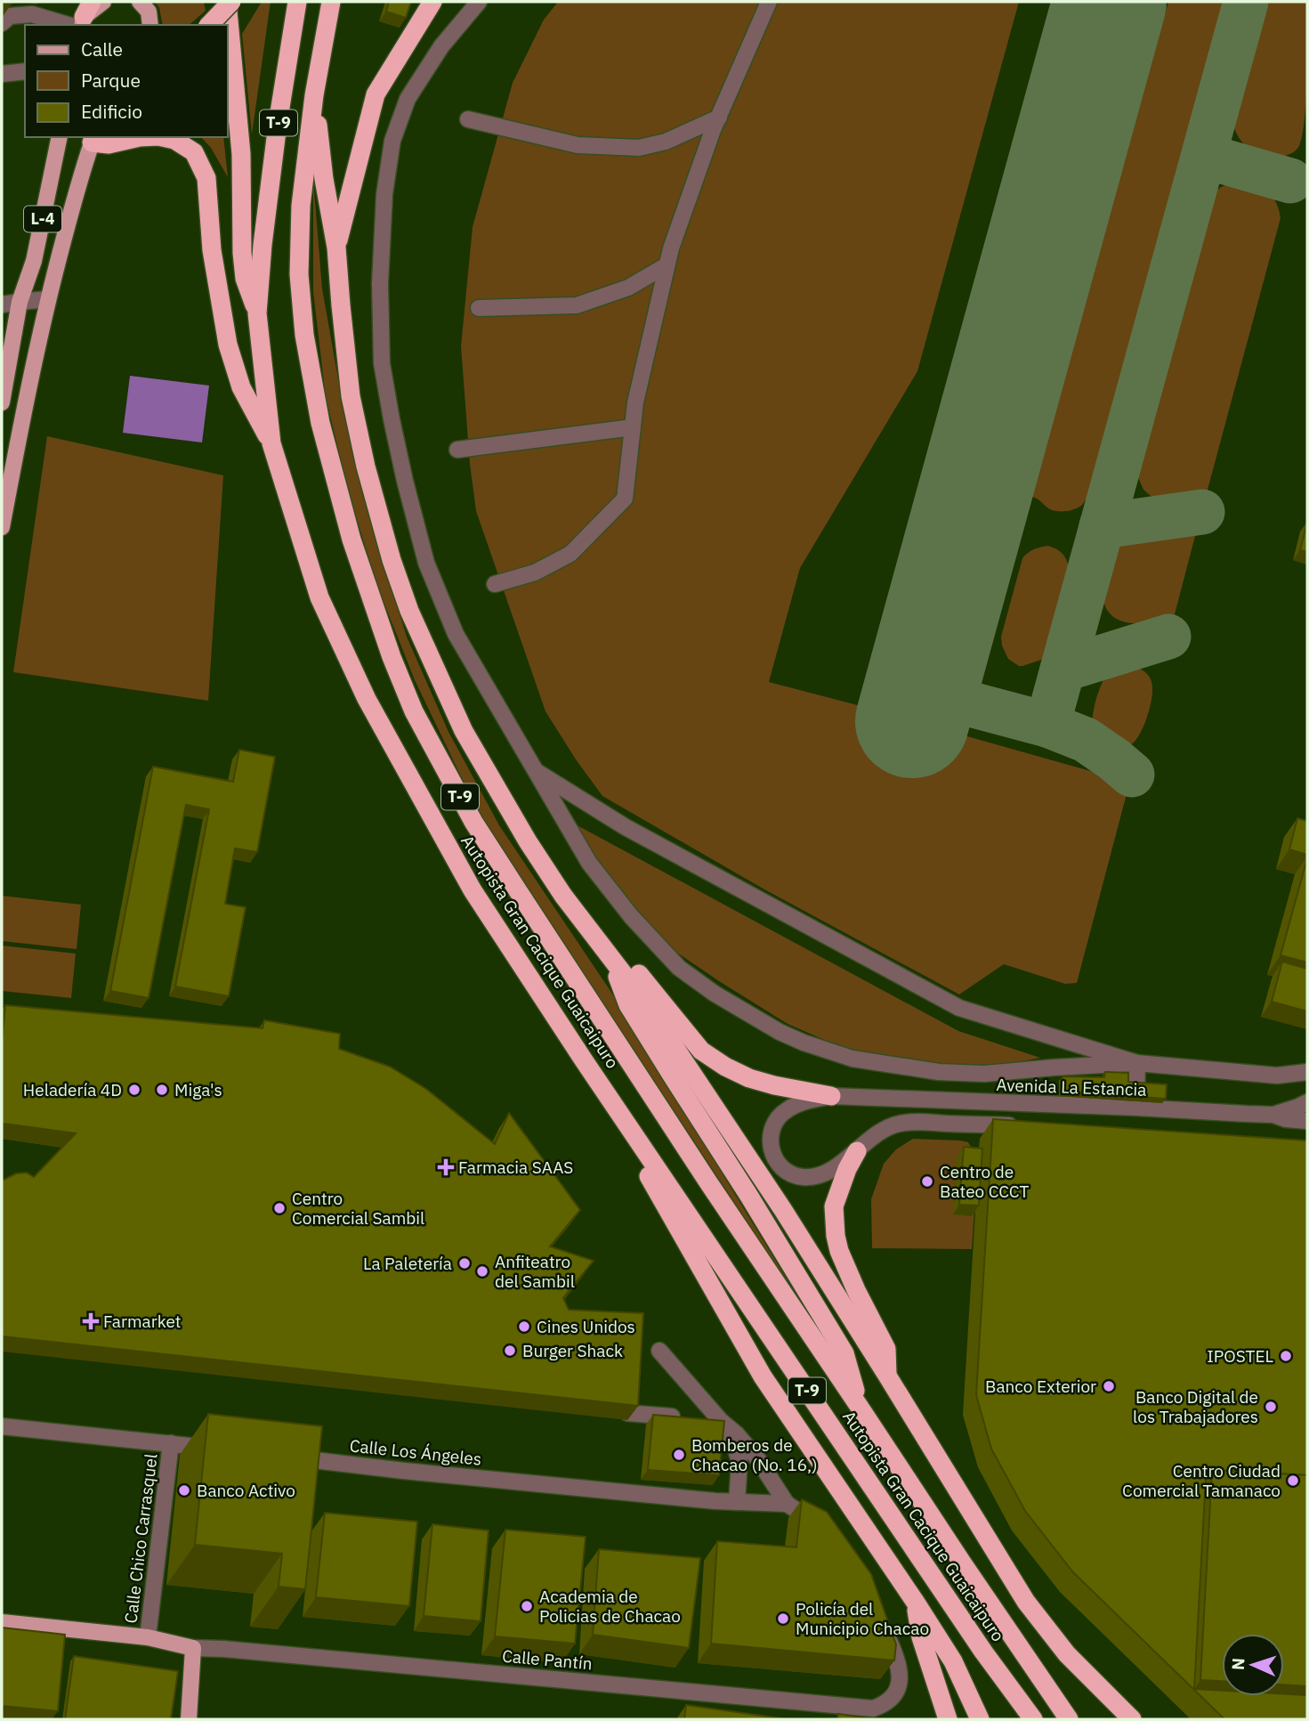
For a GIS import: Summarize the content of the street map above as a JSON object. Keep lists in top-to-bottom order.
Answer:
{
  "streets": {
    "highway": ["T-9", "Autopista Gran Cacique Guaicaipuro"],
    "main road": ["L-4", "Calle Pantín"],
    "street": ["Avenida La Estancia", "Calle Los Ángeles", "Calle Chico Carrasquel"]
  },
  "crossings": [
    ["Calle Chico Carrasquel", "Calle Pantín"]
  ],
  "places": {
    "other": [
      "Heladería 4D",
      "Miga's",
      "Centro de Bateo CCCT",
      "Centro Comercial Sambil",
      "La Paletería",
      "Anfiteatro del Sambil",
      "Cines Unidos",
      "Burger Shack",
      "IPOSTEL",
      "Banco Exterior",
      "Banco Digital de los Trabajadores",
      "Bomberos de Chacao (No. 16,)",
      "Centro Ciudad Comercial Tamanaco",
      "Banco Activo",
      "Academia de Policias de Chacao",
      "Policía del Municipio Chacao"
    ],
    "health": ["Farmacia SAAS", "Farmarket"]
  },
  "legend": ["Calle", "Parque", "Edificio"],
  "north": "left"
}
